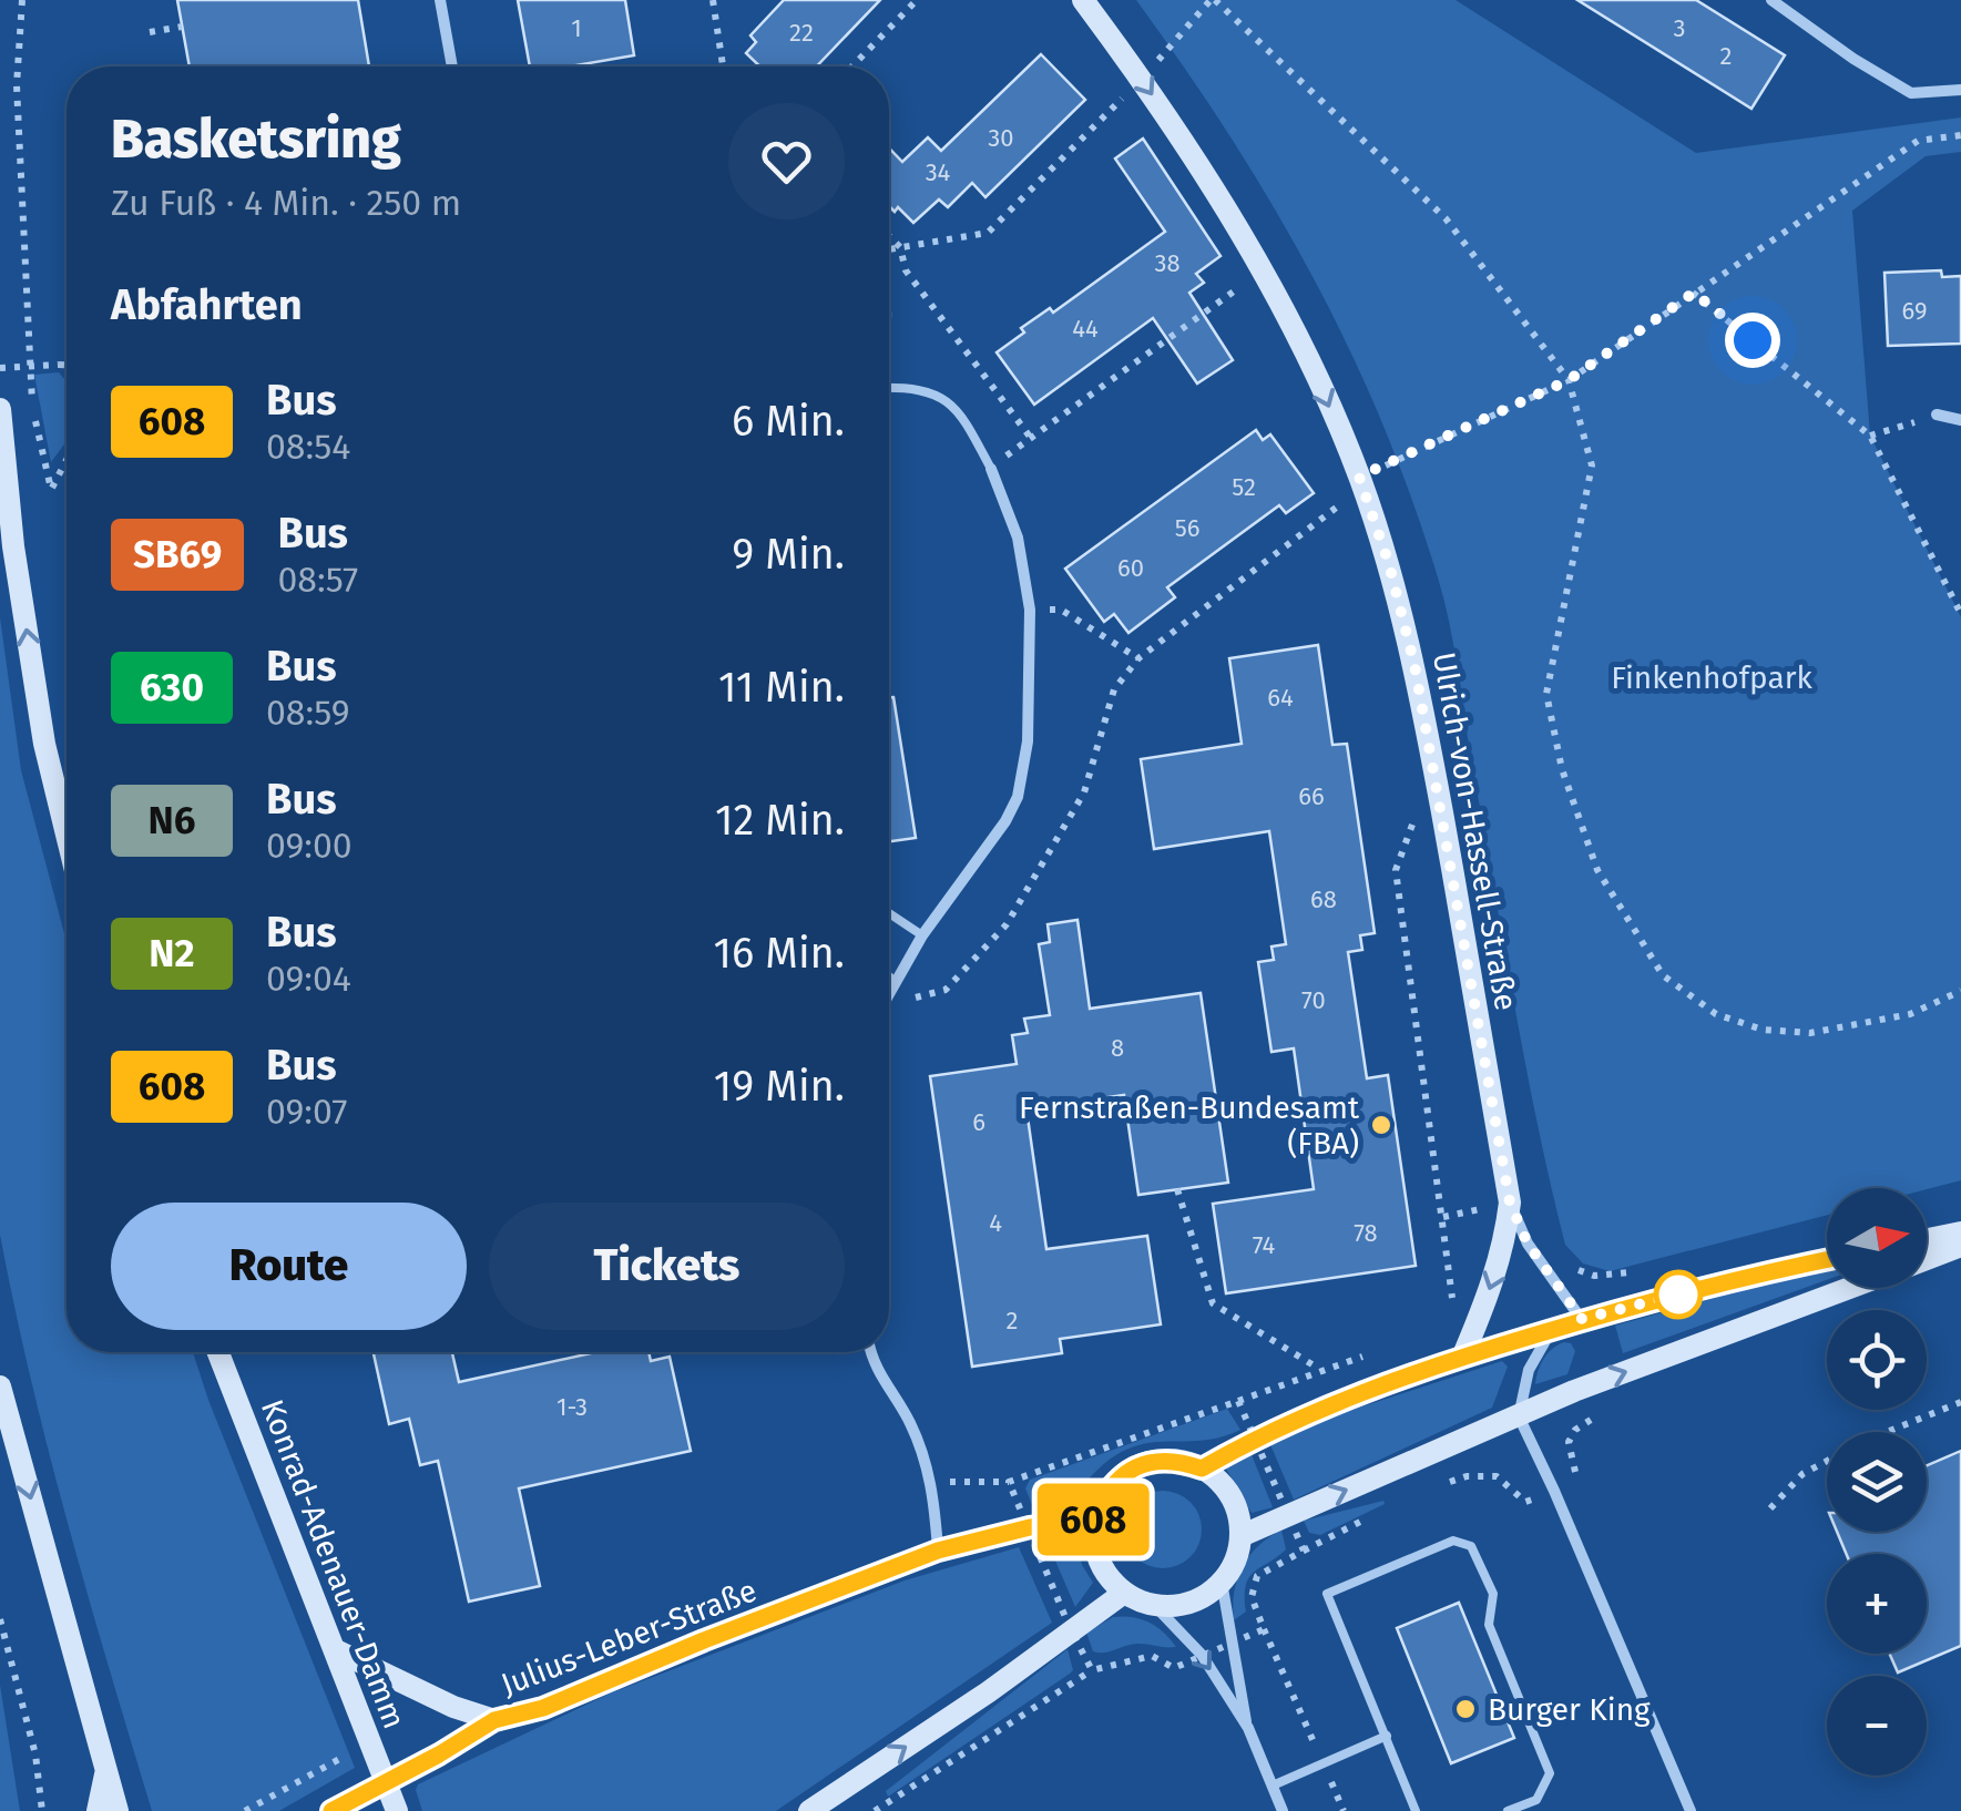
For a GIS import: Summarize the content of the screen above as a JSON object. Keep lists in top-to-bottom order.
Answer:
{
  "streets": {
    "street": ["Ulrich-von-Hassell-Straße", "Konrad-Adenauer-Damm", "Julius-Leber-Straße"]
  },
  "crossings": [
    ["Konrad-Adenauer-Damm", "Julius-Leber-Straße"]
  ],
  "one_way": ["Ulrich-von-Hassell-Straße"],
  "parks": ["Finkenhofpark"],
  "places": ["Fernstraßen-Bundesamt (FBA)", "Burger King"],
  "lines": ["bus line 608"],
  "house_numbers": [
    "1",
    "3",
    "22",
    "2",
    "30",
    "34",
    "38",
    "69",
    "44",
    "52",
    "56",
    "60",
    "64",
    "66",
    "68",
    "70",
    "8",
    "6",
    "4",
    "78",
    "74",
    "2",
    "1-3"
  ],
  "north": "right",
  "page": {
    "on_map": "608",
    "heading": [
      ["Basketsring", "Zu Fuß · 4 Min. · 250 m"],
      "Abfahrten"
    ],
    "list": [
      {
        "mark": "608",
        "name": "Bus",
        "note": "08:54",
        "value": "6 Min."
      },
      {
        "mark": "SB69",
        "name": "Bus",
        "note": "08:57",
        "value": "9 Min."
      },
      {
        "mark": "630",
        "name": "Bus",
        "note": "08:59",
        "value": "11 Min."
      },
      {
        "mark": "N6",
        "name": "Bus",
        "note": "09:00",
        "value": "12 Min."
      },
      {
        "mark": "N2",
        "name": "Bus",
        "note": "09:04",
        "value": "16 Min."
      },
      {
        "mark": "608",
        "name": "Bus",
        "note": "09:07",
        "value": "19 Min."
      }
    ],
    "buttons": ["Route", "Tickets"],
    "map_buttons": ["+", "−"]
  }
}
